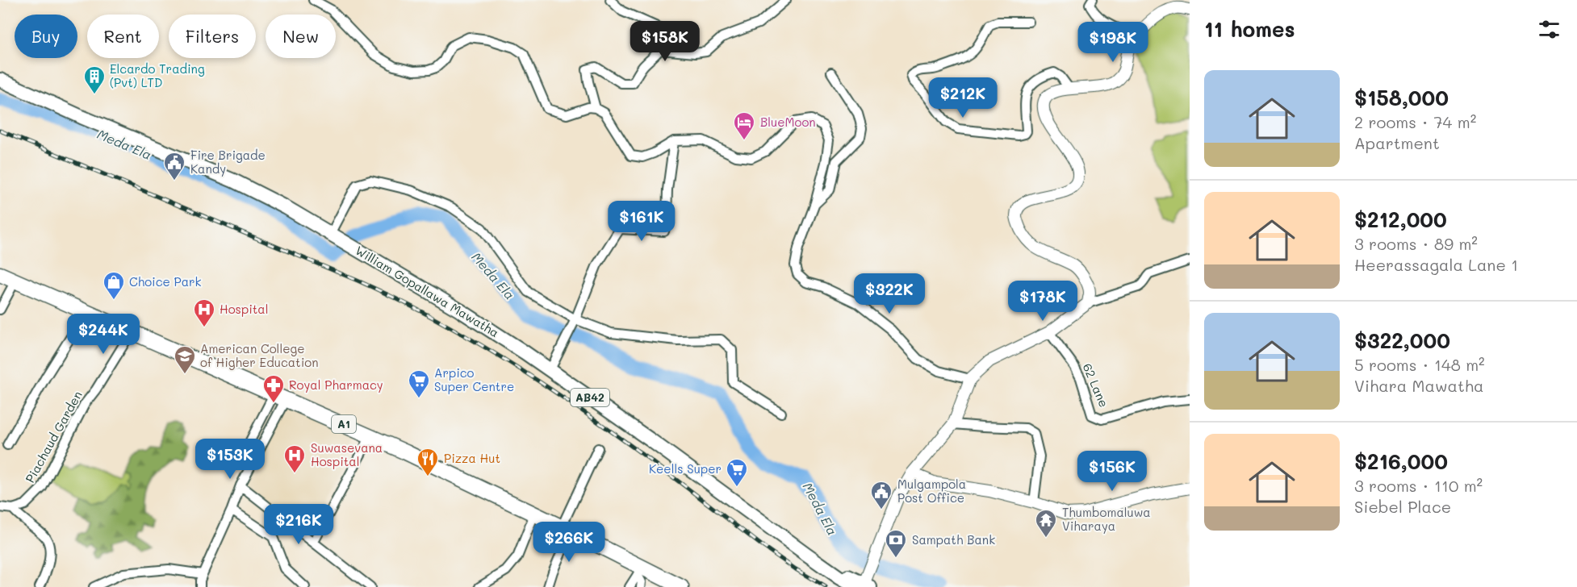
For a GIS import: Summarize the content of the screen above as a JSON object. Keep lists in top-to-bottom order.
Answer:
{
  "streets": {
    "highway": ["A1"],
    "main road": ["William Gopallawa Mawatha", "AB42"],
    "street": ["62 Lane", "Piachaud Garden"]
  },
  "crossings": [
    ["A1", "Piachaud Garden"]
  ],
  "water": ["Meda Ela"],
  "places": {
    "building": ["Elcardo Trading (Pvt) LTD"],
    "hotel": ["BlueMoon"],
    "public building": ["Fire Brigade Kandy", "Mulgampola Post Office"],
    "shop": ["Choice Park"],
    "hospital": ["Hospital", "Suwasevana Hospital"],
    "school or university": ["American College of Higher Education"],
    "supermarket": ["Arpico Super Centre", "Keells Super"],
    "pharmacy": ["Royal Pharmacy"],
    "restaurant": ["Pizza Hut"],
    "temple": ["Thumbomaluwa Viharaya"],
    "bank": ["Sampath Bank"]
  },
  "page": {
    "heading": "11 homes",
    "chip": [
      "Buy",
      "Rent",
      "Filters",
      "New"
    ],
    "price": [
      "$158K",
      "$198K",
      "$212K",
      "$161K",
      "$322K",
      "$178K",
      "$244K",
      "$153K",
      "$156K",
      "$216K",
      "$266K"
    ],
    "list": [
      {
        "name": "$158,000",
        "note": "2 rooms · 74 m² · Apartment"
      },
      {
        "name": "$212,000",
        "note": "3 rooms · 89 m² · Heerassagala Lane 1"
      },
      {
        "name": "$322,000",
        "note": "5 rooms · 148 m² · Vihara Mawatha"
      },
      {
        "name": "$216,000",
        "note": "3 rooms · 110 m² · Siebel Place"
      }
    ]
  }
}
